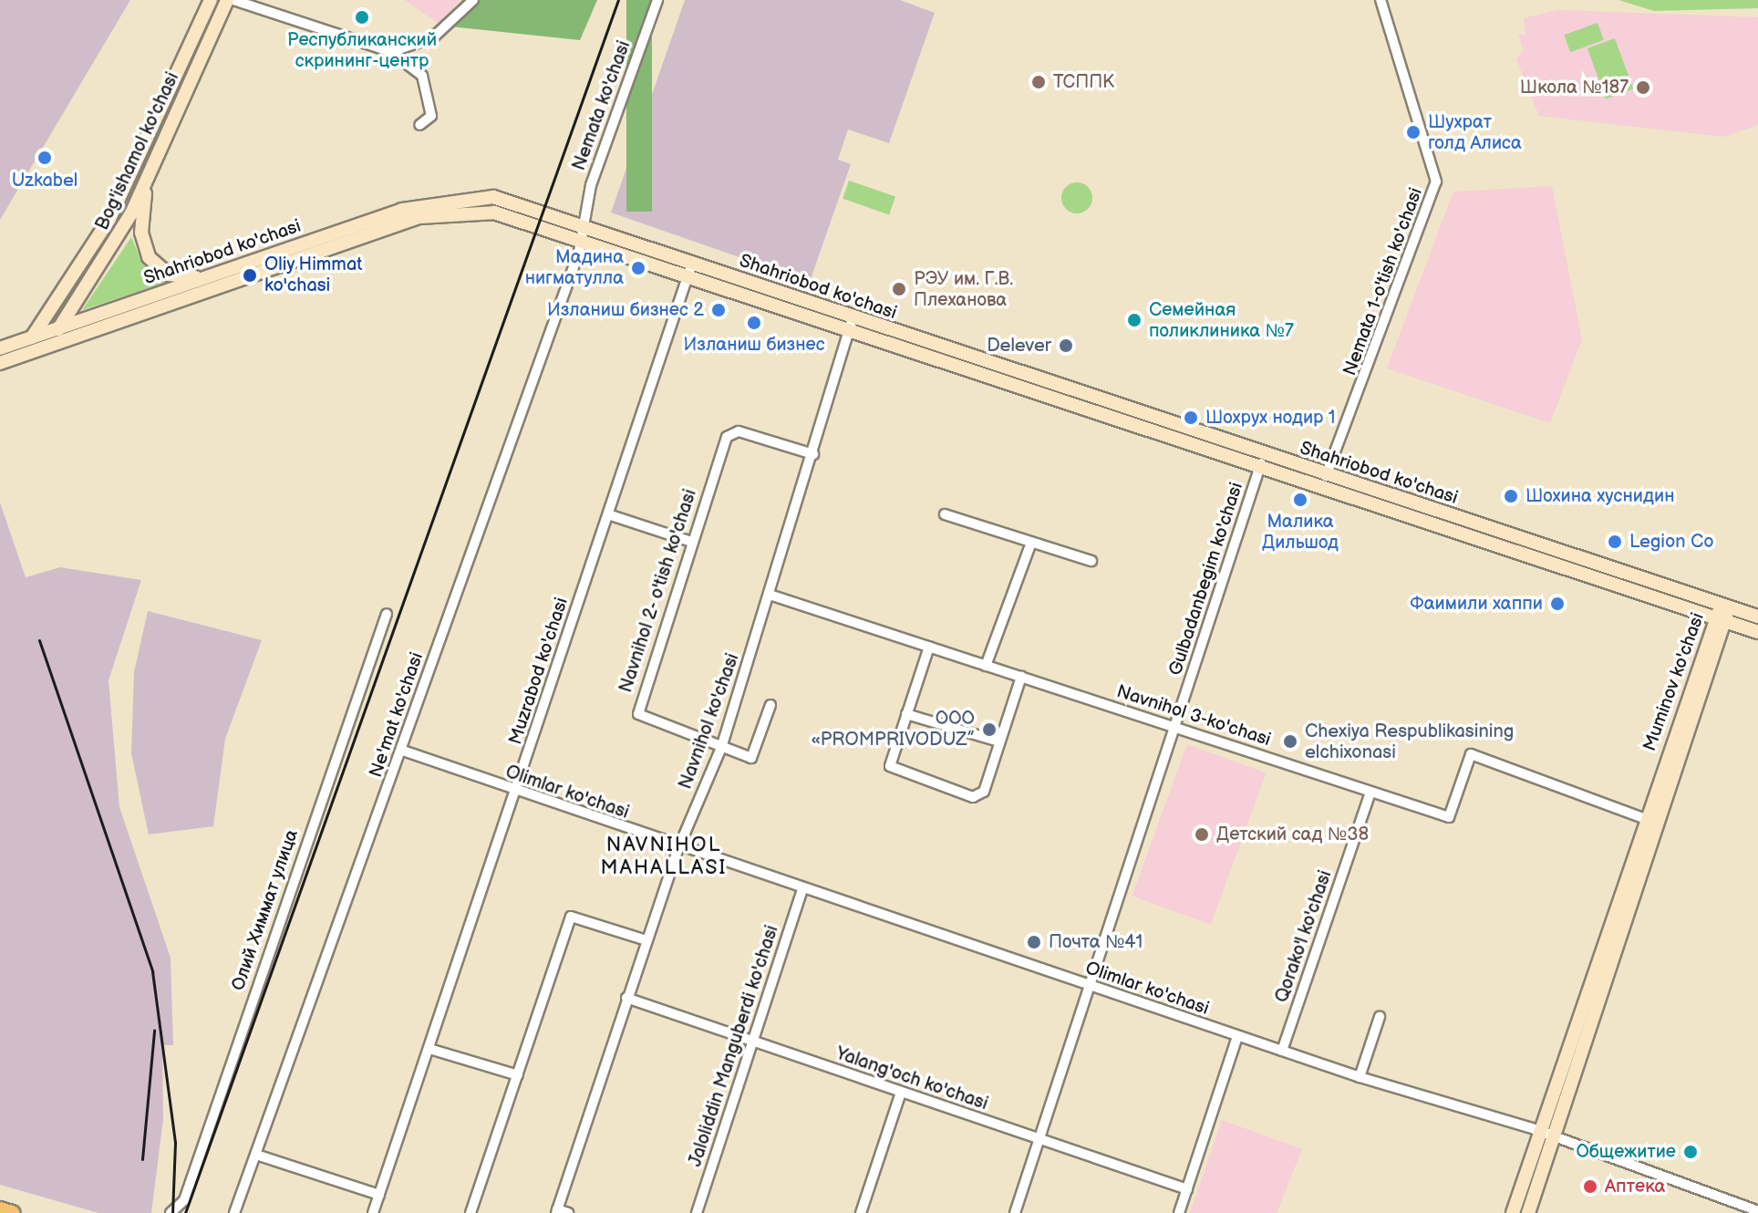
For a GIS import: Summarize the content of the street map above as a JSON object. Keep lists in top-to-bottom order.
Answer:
{
  "streets": {
    "main road": ["Bog'ishamol ko'chasi", "Shahriobod ko'chasi", "Muminov ko'chasi"],
    "street": [
      "Nemata ko'chasi",
      "Nemata 1-o'tish ko'chasi",
      "Gulbadanbegim ko'chasi",
      "Navnihol 2- o'tish ko'chasi",
      "Muzrabod ko'chasi",
      "Ne'mat ko'chasi",
      "Navnihol 3-ko'chasi",
      "Navnihol ko'chasi",
      "Olimlar ko'chasi",
      "Олий Химмат улица",
      "Qorako'l ko'chasi",
      "Jaloliddin Manguberdi ko'chasi",
      "Yalang'och ko'chasi"
    ]
  },
  "crossings": [
    ["Nemata ko'chasi", "Shahriobod ko'chasi"],
    ["Nemata ko'chasi", "Ne'mat ko'chasi"],
    ["Bog'ishamol ko'chasi", "Shahriobod ko'chasi"],
    ["Shahriobod ko'chasi", "Nemata 1-o'tish ko'chasi"],
    ["Shahriobod ko'chasi", "Gulbadanbegim ko'chasi"],
    ["Shahriobod ko'chasi", "Muzrabod ko'chasi"],
    ["Shahriobod ko'chasi", "Muminov ko'chasi"],
    ["Shahriobod ko'chasi", "Ne'mat ko'chasi"],
    ["Shahriobod ko'chasi", "Navnihol ko'chasi"],
    ["Gulbadanbegim ko'chasi", "Navnihol 3-ko'chasi"],
    ["Gulbadanbegim ko'chasi", "Olimlar ko'chasi"],
    ["Gulbadanbegim ko'chasi", "Yalang'och ko'chasi"],
    ["Navnihol 2- o'tish ko'chasi", "Navnihol ko'chasi"],
    ["Muzrabod ko'chasi", "Olimlar ko'chasi"],
    ["Muminov ko'chasi", "Navnihol 3-ko'chasi"],
    ["Muminov ko'chasi", "Olimlar ko'chasi"],
    ["Ne'mat ko'chasi", "Olimlar ko'chasi"],
    ["Navnihol 3-ko'chasi", "Navnihol ko'chasi"],
    ["Navnihol 3-ko'chasi", "Qorako'l ko'chasi"],
    ["Navnihol ko'chasi", "Olimlar ko'chasi"],
    ["Navnihol ko'chasi", "Yalang'och ko'chasi"],
    ["Olimlar ko'chasi", "Qorako'l ko'chasi"],
    ["Olimlar ko'chasi", "Jaloliddin Manguberdi ko'chasi"],
    ["Jaloliddin Manguberdi ko'chasi", "Yalang'och ko'chasi"]
  ],
  "districts": ["NAVNIHOL MAHALLASI"],
  "places": [
    "Республиканский скрининг-центр",
    "ТСППК",
    "Школа №187",
    "Шухрат голд Алиса",
    "Uzkabel",
    "Мадина нигматулла",
    "Oliy Himmat ko'chasi",
    "РЭУ им. Г.В. Плеханова",
    "Изланиш бизнес 2",
    "Cемейная поликлиника №7",
    "Изланиш бизнес",
    "Delever",
    "Шохрух нодир 1",
    "Шохина хуснидин",
    "Малика Дильшод",
    "Legion Co",
    "Фаимили хаппи",
    "ООО «PROMPRIVODUZ”",
    "Chexiya Respublikasining elchixonasi",
    "Детский сад №38",
    "Почта №41",
    "Общежитие",
    "Аптека"
  ]
}
